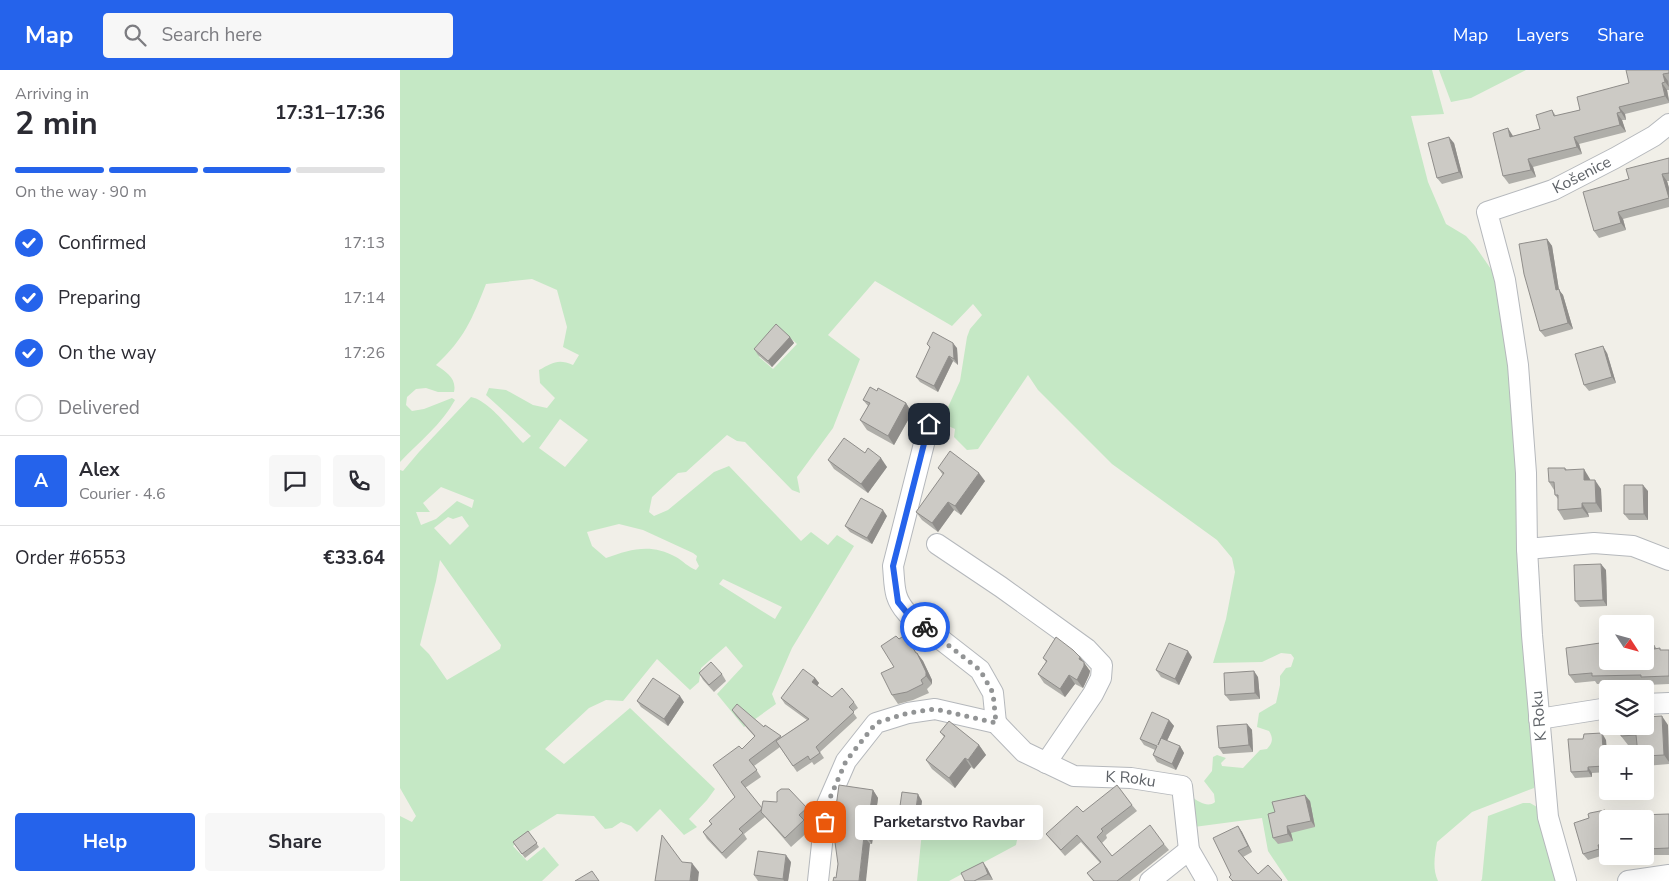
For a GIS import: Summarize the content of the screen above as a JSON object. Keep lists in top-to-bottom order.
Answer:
{
  "streets": {
    "street": ["Košenice", "K Roku"]
  },
  "crossings": [
    ["Košenice", "K Roku"]
  ],
  "places": ["Parketarstvo Ravbar"],
  "north": "bottom right",
  "page": {
    "header": "Map",
    "search": "Search here",
    "nav": ["Map", "Layers", "Share"],
    "heading": ["2 min", "Arriving in", "17:31–17:36"],
    "panel": [
      "Alex",
      "Courier · 4.6",
      "Order #6553",
      "€33.64"
    ],
    "bar": "On the way · 90 m",
    "list": [
      ["Confirmed", "17:13"],
      ["Preparing", "17:14"],
      ["On the way", "17:26"],
      "Delivered"
    ],
    "round": "A",
    "map_buttons": ["+", "−"],
    "buttons": ["Help", "Share"],
    "bubble": "Parketarstvo Ravbar"
  }
}
